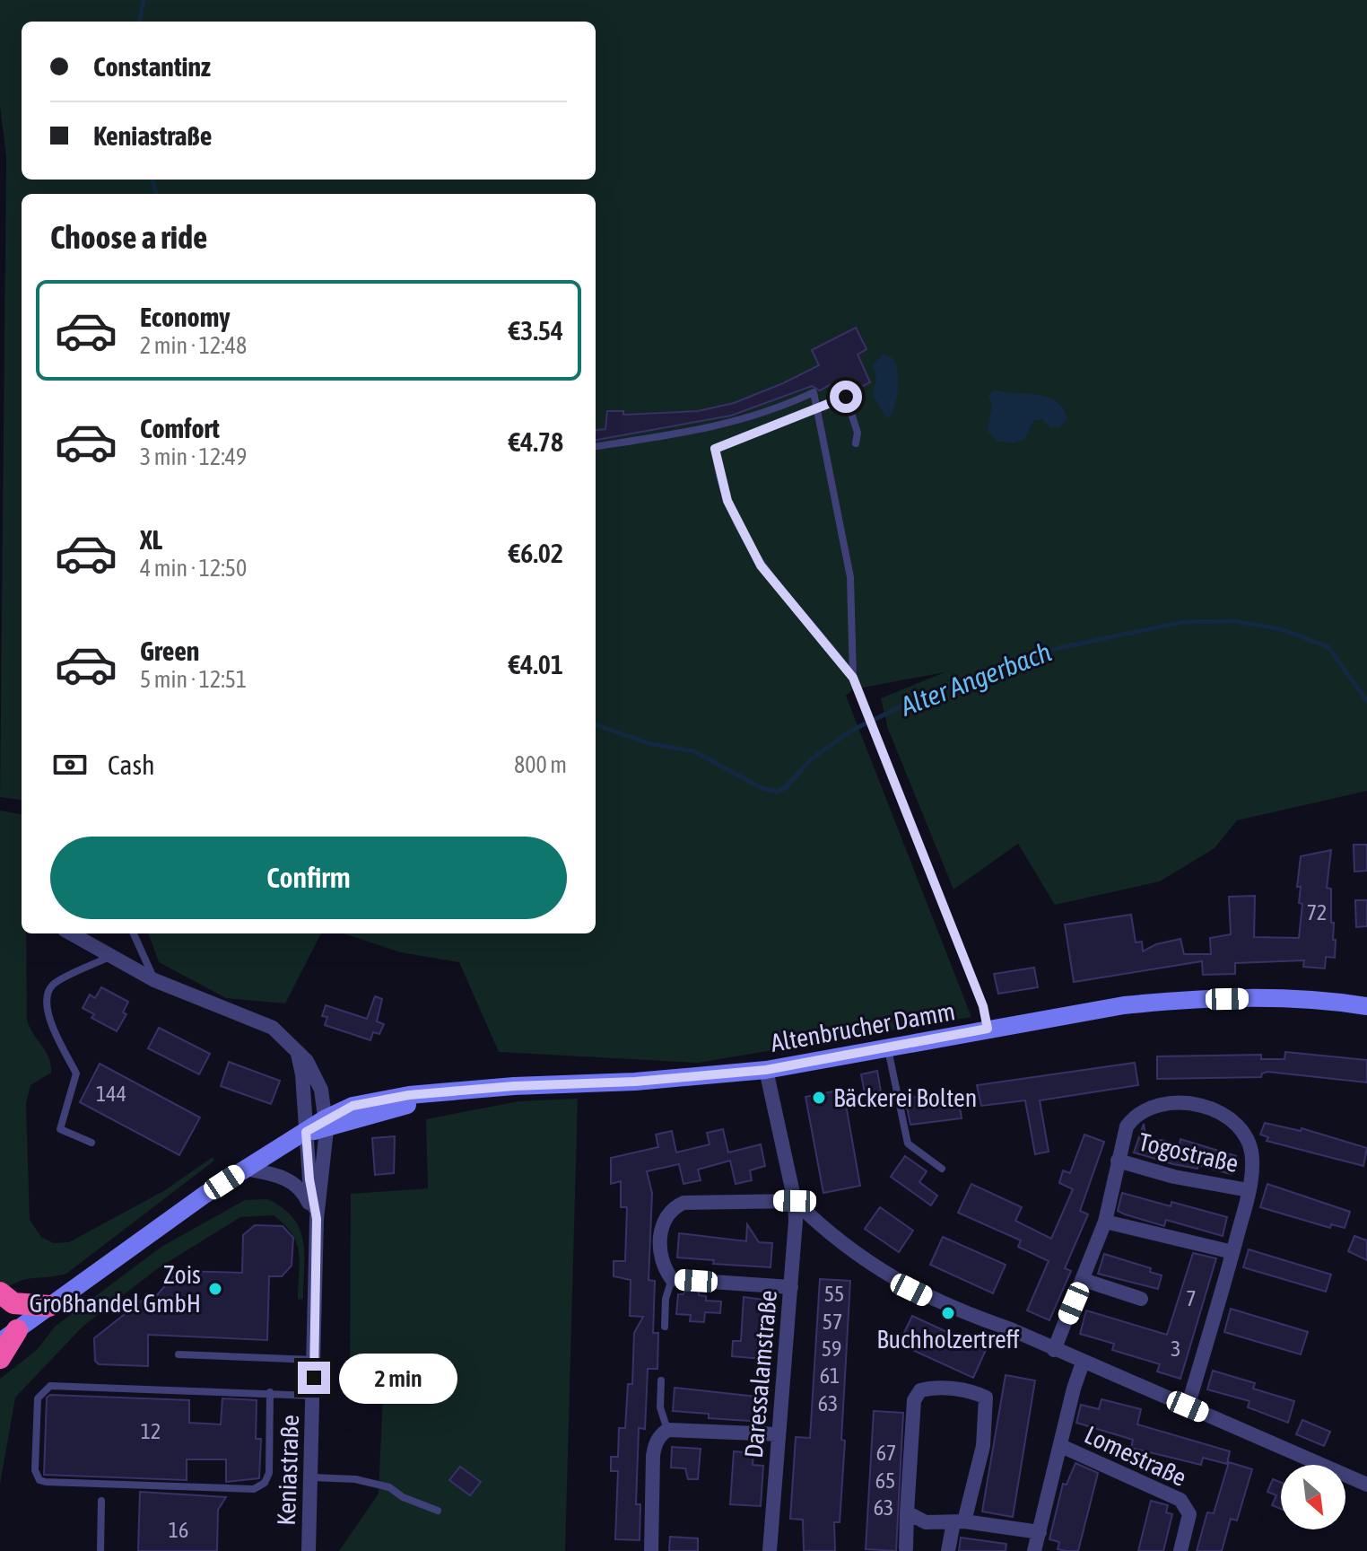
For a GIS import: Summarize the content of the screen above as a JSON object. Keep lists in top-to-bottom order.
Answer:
{
  "streets": {
    "main road": ["Altenbrucher Damm"],
    "street": [
      "Togostraße",
      "Daressalamstraße",
      "Lomestraße",
      "Keniastraße"
    ]
  },
  "crossings": [
    ["Altenbrucher Damm", "Daressalamstraße"],
    ["Altenbrucher Damm", "Keniastraße"]
  ],
  "water": ["Alter Angerbach"],
  "places": ["Bäckerei Bolten", "Zois Großhandel GmbH", "Buchholzertreff"],
  "house_numbers": [
    "72",
    "144",
    "55",
    "7",
    "57",
    "59",
    "3",
    "61",
    "63",
    "12",
    "67",
    "65",
    "63",
    "16"
  ],
  "north": "bottom right",
  "page": {
    "banner": ["Constantinz", "Keniastraße"],
    "heading": "Choose a ride",
    "list": [
      {
        "name": "Economy",
        "note": "2 min · 12:48",
        "value": "€3.54"
      },
      {
        "name": "Comfort",
        "note": "3 min · 12:49",
        "value": "€4.78"
      },
      {
        "name": "XL",
        "note": "4 min · 12:50",
        "value": "€6.02"
      },
      {
        "name": "Green",
        "note": "5 min · 12:51",
        "value": "€4.01"
      }
    ],
    "pay": ["Cash", "800 m"],
    "buttons": "Confirm",
    "bubble": "2 min"
  }
}
